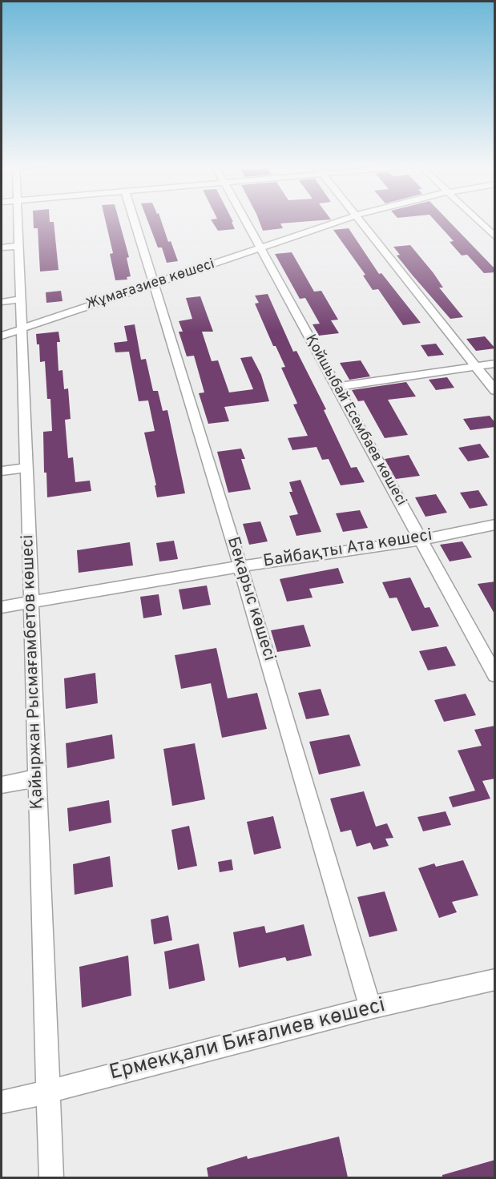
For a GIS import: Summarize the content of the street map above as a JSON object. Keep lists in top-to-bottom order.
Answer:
{
  "streets": {
    "street": [
      "Жұмағазиев көшесі",
      "Қойшыбай Есембаев көшесі",
      "Байбақты Ата көшесі",
      "Бекарыс көшесі",
      "Қайыржан Рысмағамбетов көшесі",
      "Ермекқали Биғалиев көшесі"
    ]
  },
  "crossings": [
    ["Жұмағазиев көшесі", "Қойшыбай Есембаев көшесі"],
    ["Жұмағазиев көшесі", "Бекарыс көшесі"],
    ["Жұмағазиев көшесі", "Қайыржан Рысмағамбетов көшесі"],
    ["Қойшыбай Есембаев көшесі", "Байбақты Ата көшесі"],
    ["Байбақты Ата көшесі", "Бекарыс көшесі"],
    ["Байбақты Ата көшесі", "Қайыржан Рысмағамбетов көшесі"],
    ["Бекарыс көшесі", "Ермекқали Биғалиев көшесі"],
    ["Қайыржан Рысмағамбетов көшесі", "Ермекқали Биғалиев көшесі"]
  ]
}
